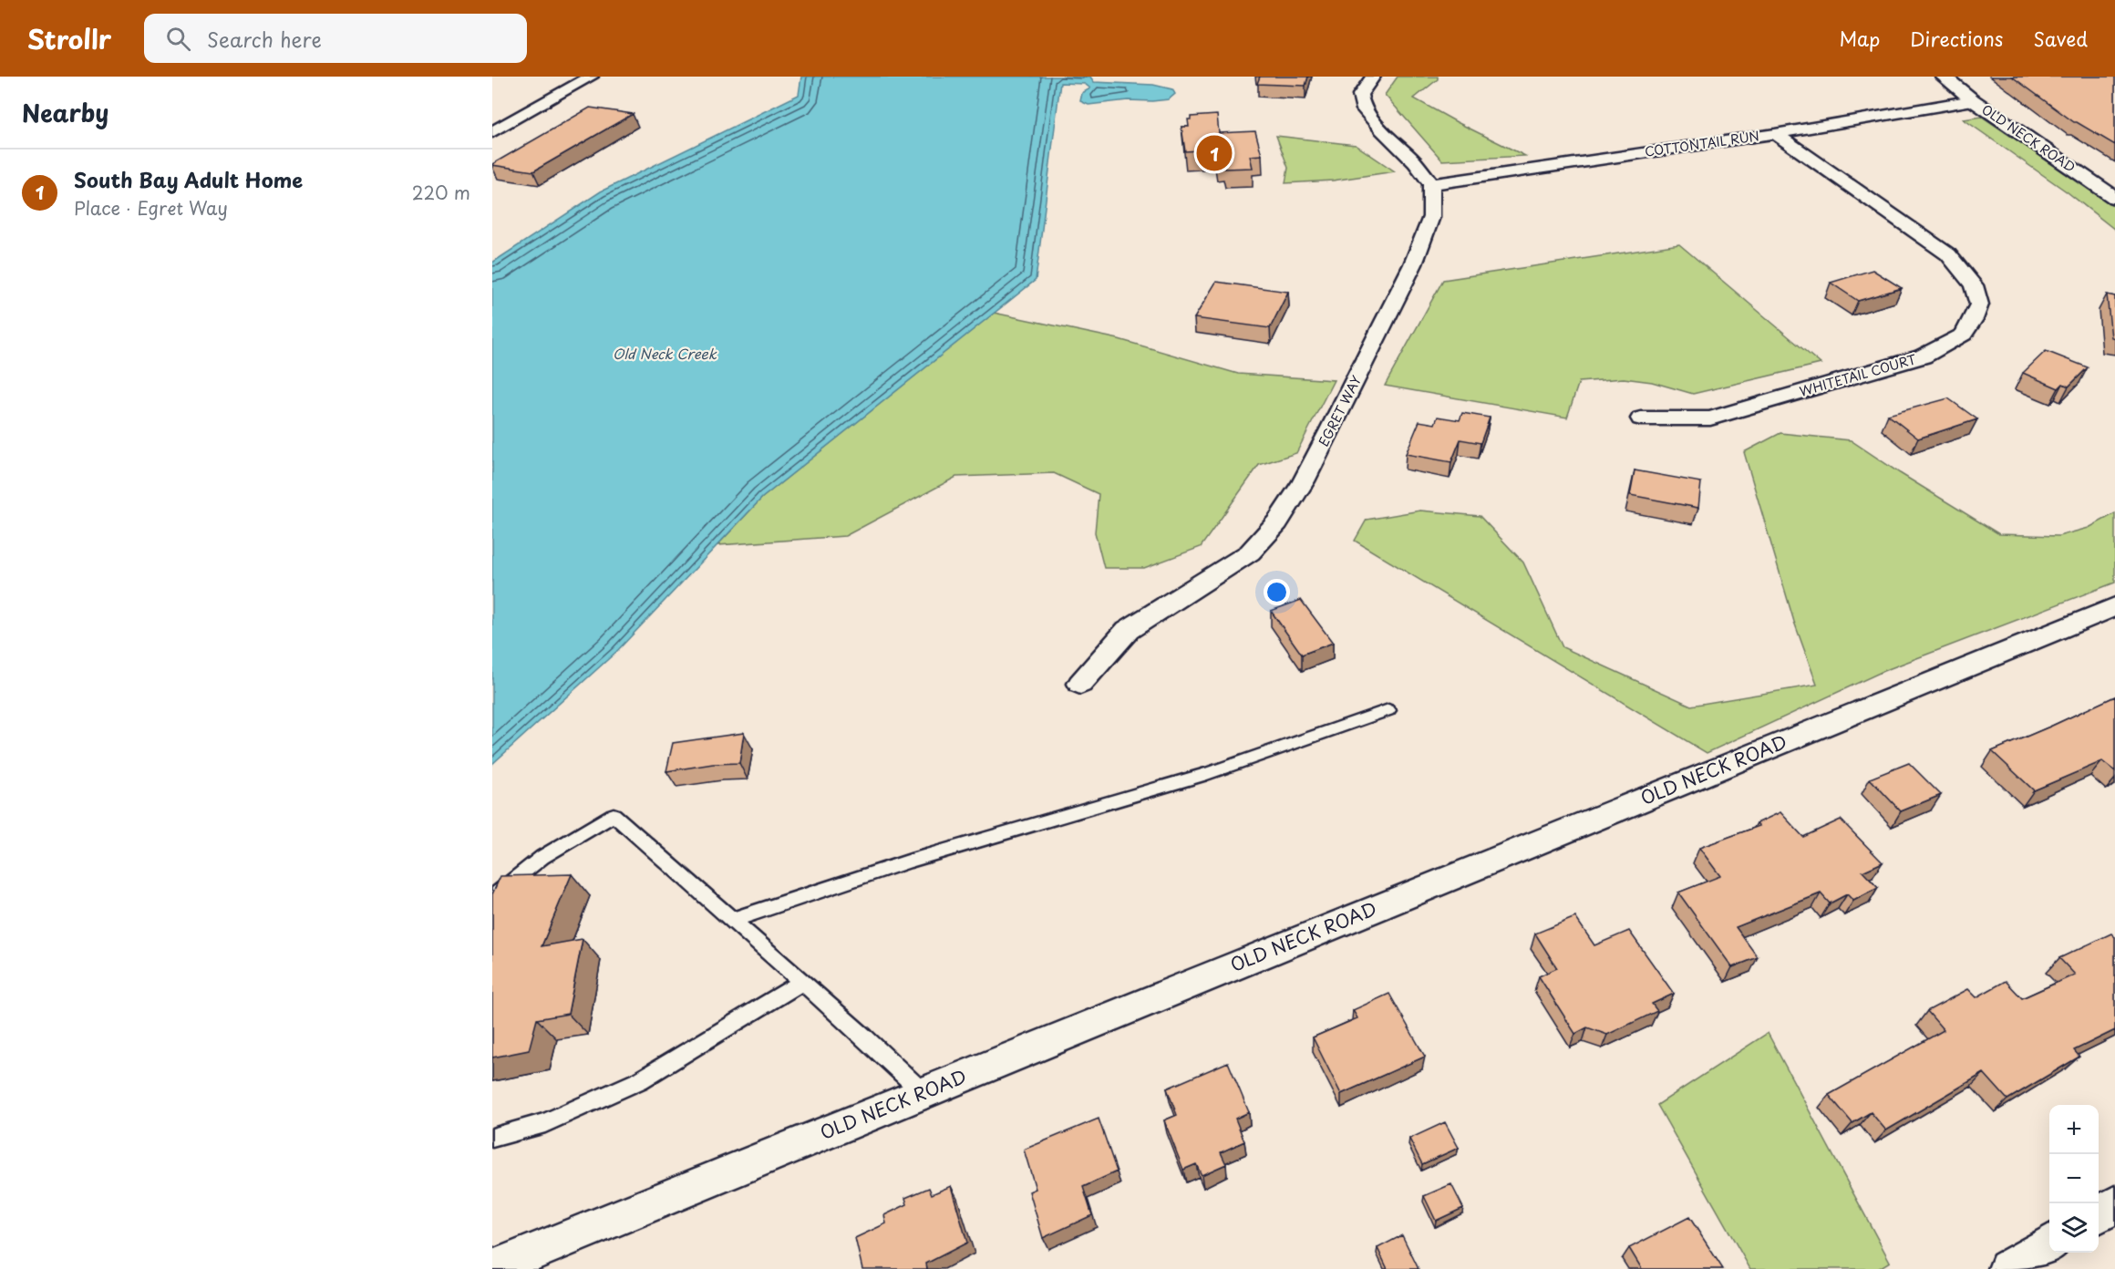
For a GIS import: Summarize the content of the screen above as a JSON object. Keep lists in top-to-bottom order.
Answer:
{
  "streets": {
    "street": [
      "OLD NECK ROAD",
      "COTTONTAIL RUN",
      "WHITETAIL COURT",
      "EGRET WAY"
    ]
  },
  "crossings": [
    ["OLD NECK ROAD", "COTTONTAIL RUN"],
    ["COTTONTAIL RUN", "WHITETAIL COURT"],
    ["COTTONTAIL RUN", "EGRET WAY"]
  ],
  "water": ["Old Neck Creek"],
  "page": {
    "header": "Strollr",
    "search": "Search here",
    "nav": ["Map", "Directions", "Saved"],
    "heading": "Nearby",
    "pins": "1",
    "list": [
      {
        "mark": "1",
        "name": "South Bay Adult Home",
        "note": "Place · Egret Way",
        "value": "220 m"
      }
    ],
    "map_buttons": ["+", "−"]
  }
}
